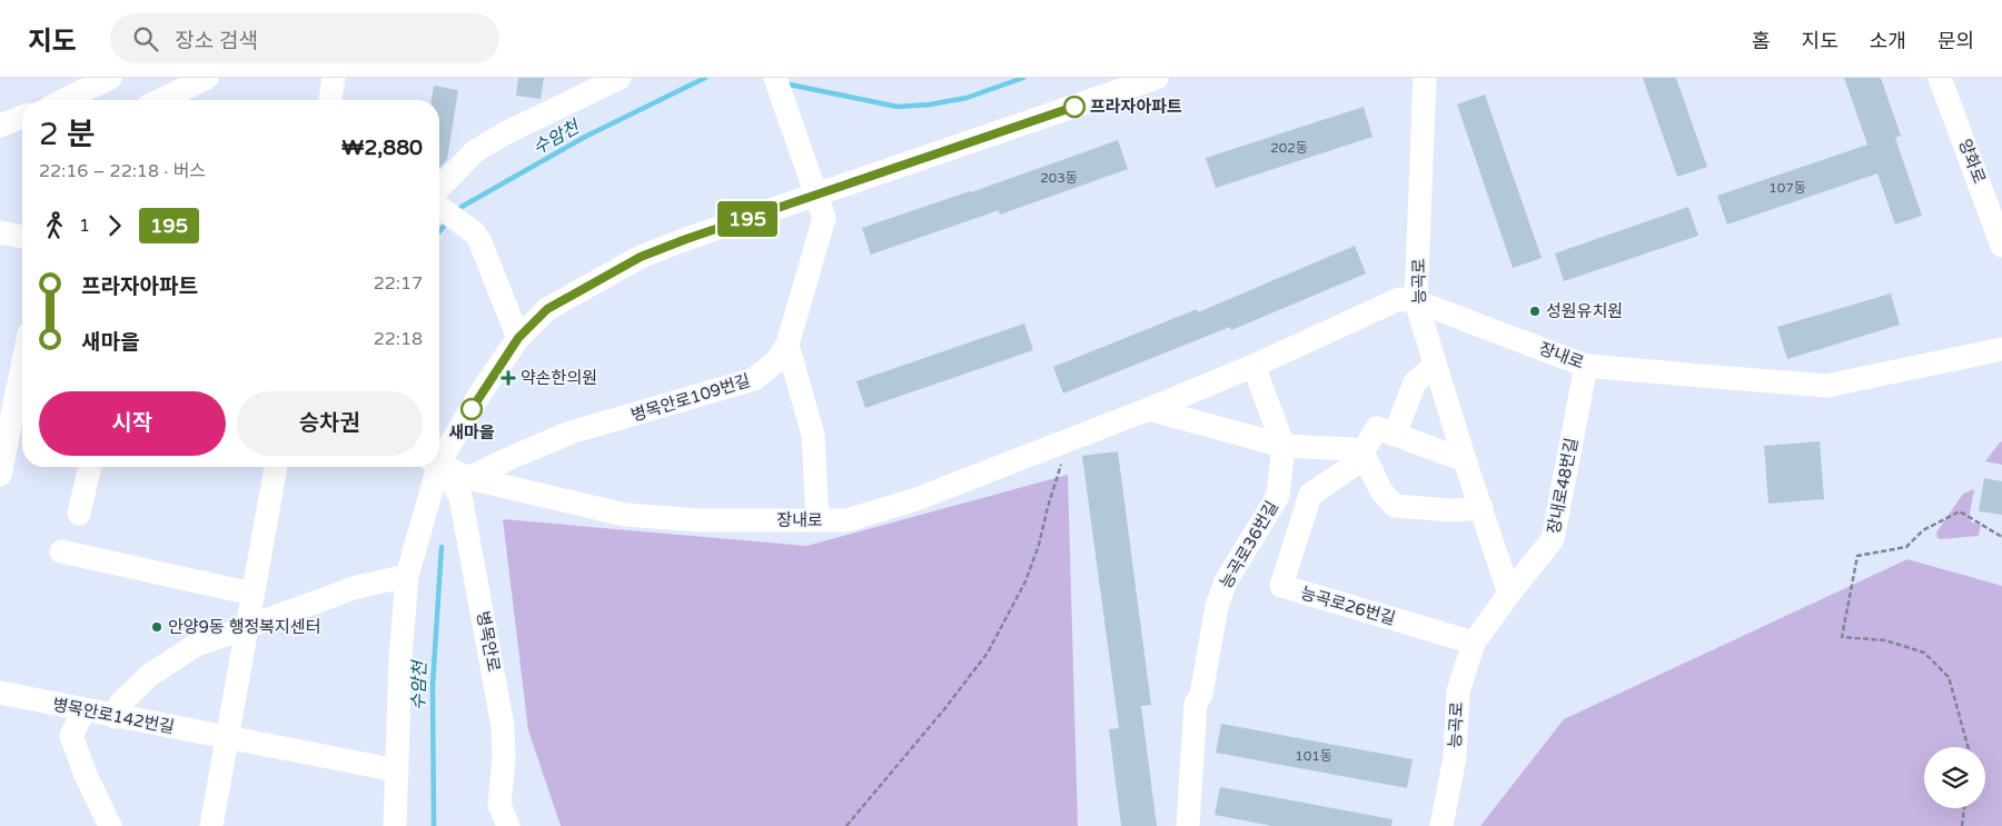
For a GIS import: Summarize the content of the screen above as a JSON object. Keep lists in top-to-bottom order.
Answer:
{
  "streets": {
    "street": [
      "양화로",
      "능곡로",
      "장내로",
      "병목안로109번길",
      "장내로48번길",
      "능곡로36번길",
      "능곡로26번길",
      "병목안로",
      "병목안로142번길"
    ]
  },
  "crossings": [
    ["능곡로", "장내로"],
    ["능곡로", "장내로48번길"],
    ["능곡로", "능곡로26번길"],
    ["장내로", "병목안로109번길"],
    ["장내로", "장내로48번길"],
    ["장내로", "능곡로36번길"]
  ],
  "water": ["수암천"],
  "places": {
    "other": [
      "프라자아파트",
      "성원유치원",
      "새마을",
      "안양9동 행정복지센터"
    ],
    "health": ["약손한의원"]
  },
  "lines": ["bus line 195"],
  "house_numbers": [
    "202동",
    "203동",
    "107동",
    "101동"
  ],
  "page": {
    "header": "지도",
    "search": "장소 검색",
    "nav": [
      "홈",
      "지도",
      "소개",
      "문의"
    ],
    "on_map": "195",
    "heading": ["2 분", "22:16 – 22:18 · 버스", "₩2,880"],
    "legs": ["1", "195"],
    "list": [
      {
        "name": "프라자아파트",
        "value": "22:17"
      },
      {
        "name": "새마을",
        "value": "22:18"
      }
    ],
    "buttons": ["시작", "승차권"]
  }
}
